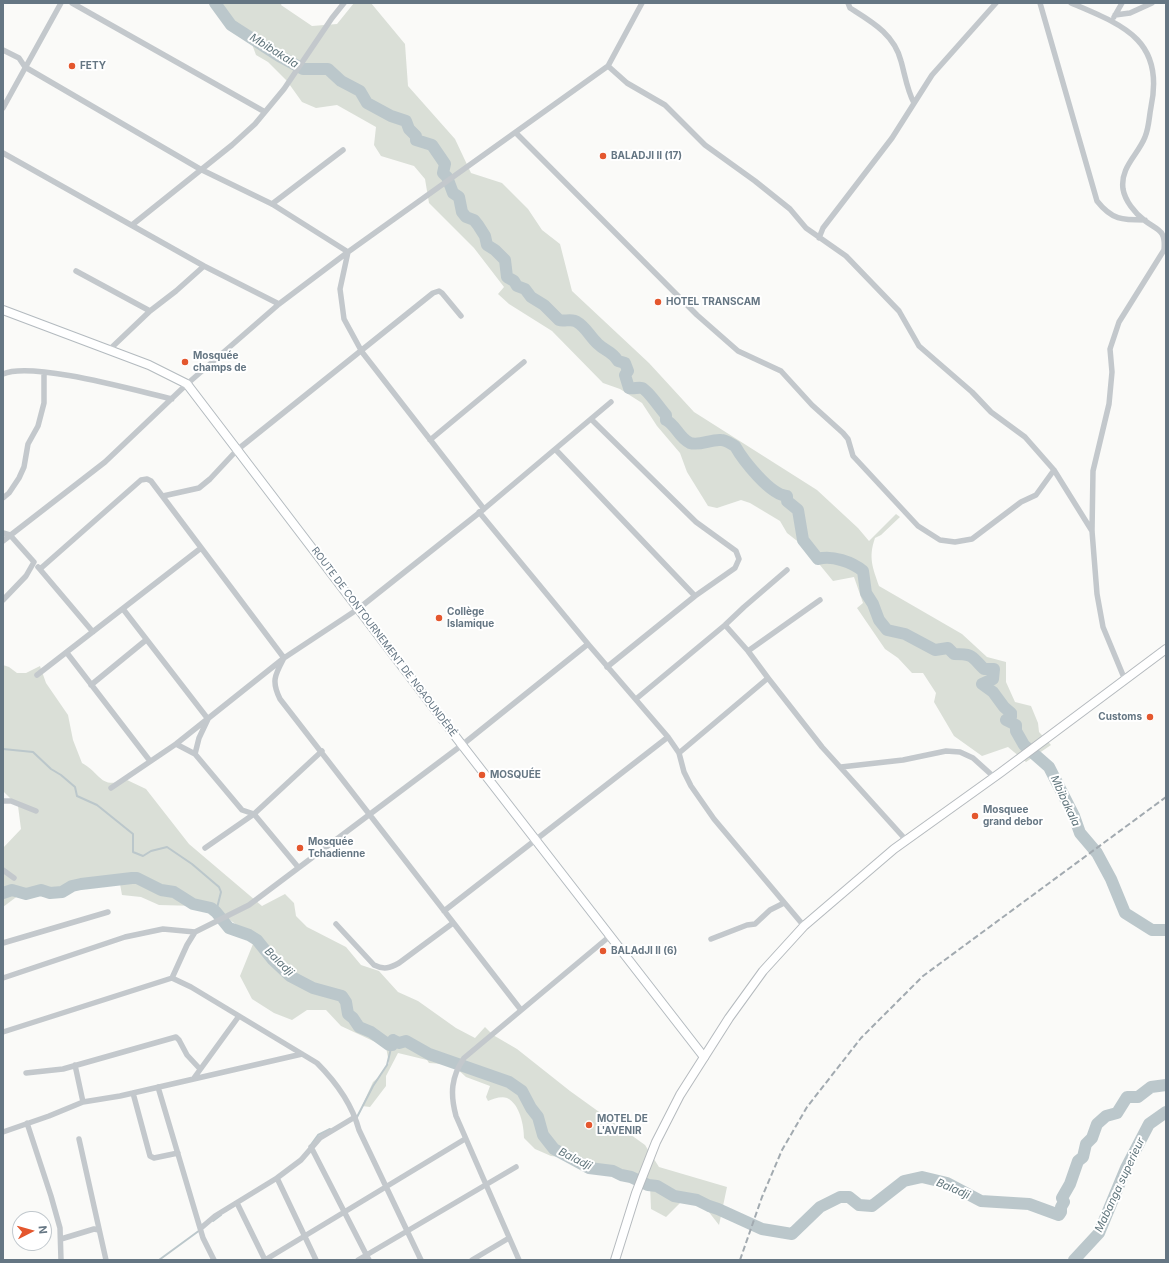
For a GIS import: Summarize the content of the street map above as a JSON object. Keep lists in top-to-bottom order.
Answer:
{
  "streets": {
    "street": ["ROUTE DE CONTOURNEMENT DE NGAOUNDÉRÉ"]
  },
  "water": ["Mbibakala", "Baladji", "Mabanga superieur"],
  "places": [
    "FETY",
    "BALADJI II (17)",
    "HOTEL TRANSCAM",
    "Mosquée champs de",
    "Collège Islamique",
    "Customs",
    "MOSQUÉE",
    "Mosquee grand debor",
    "Mosquée Tchadienne",
    "BALAdJI II (6)",
    "MOTEL DE L'AVENIR"
  ],
  "north": "right"
}
